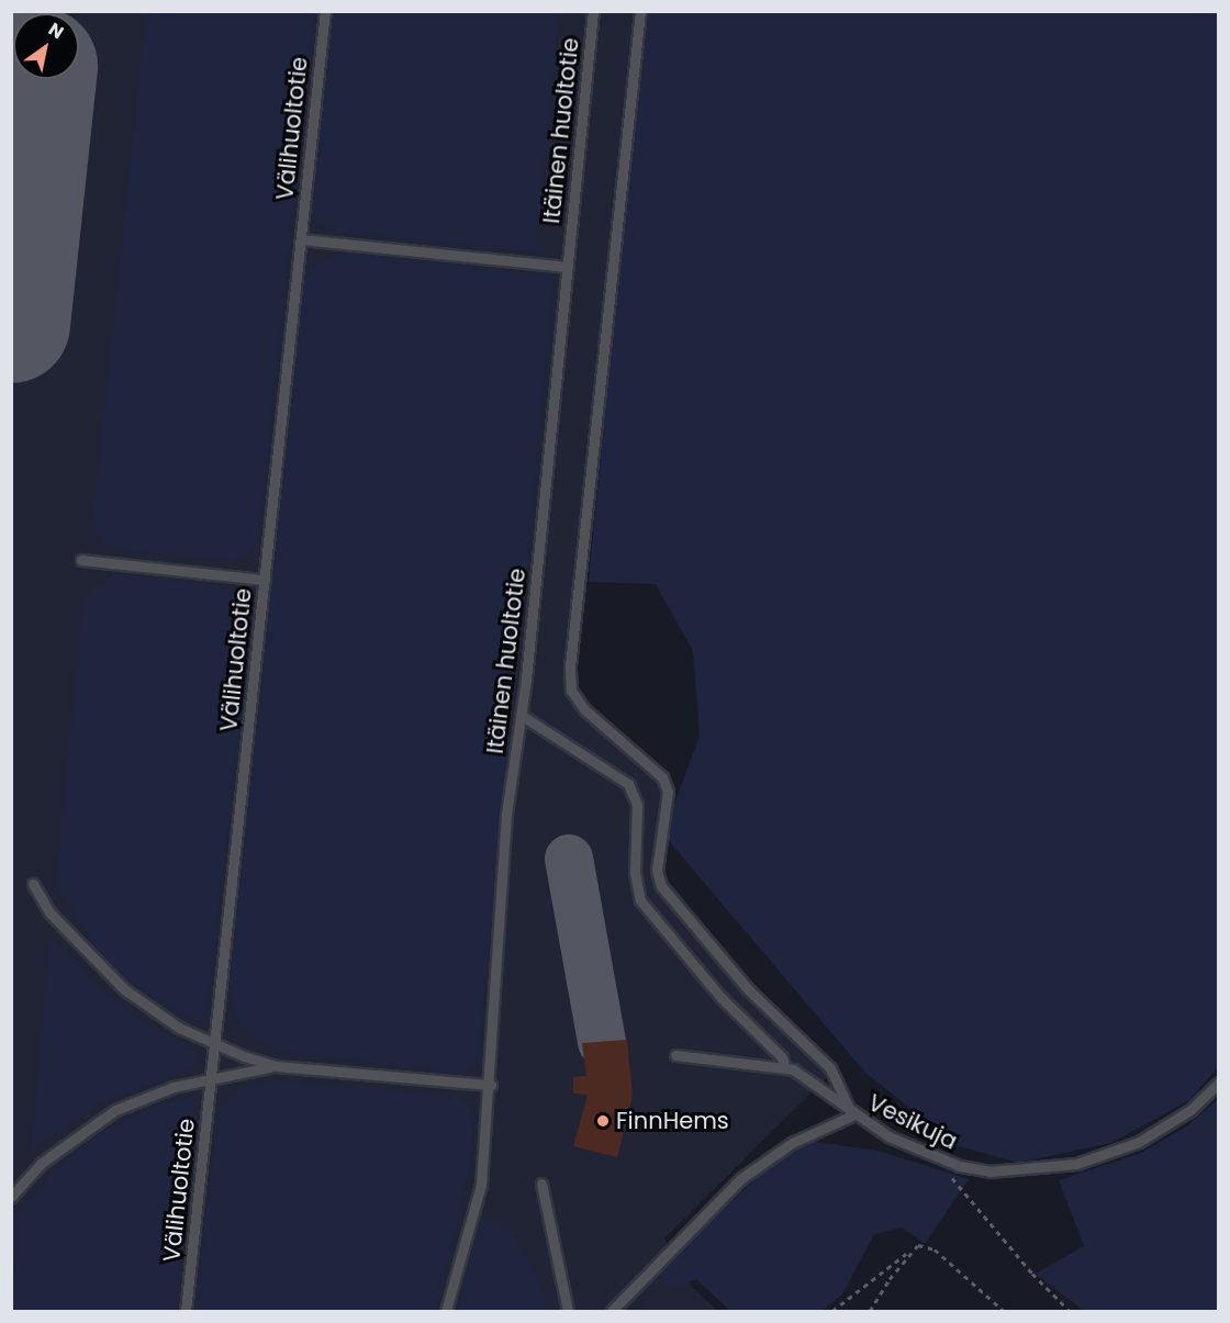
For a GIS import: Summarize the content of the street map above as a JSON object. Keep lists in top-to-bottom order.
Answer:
{
  "streets": {
    "lane": ["Välihuoltotie", "Itäinen huoltotie", "Vesikuja"]
  },
  "places": ["FinnHems"],
  "north": "top right"
}
